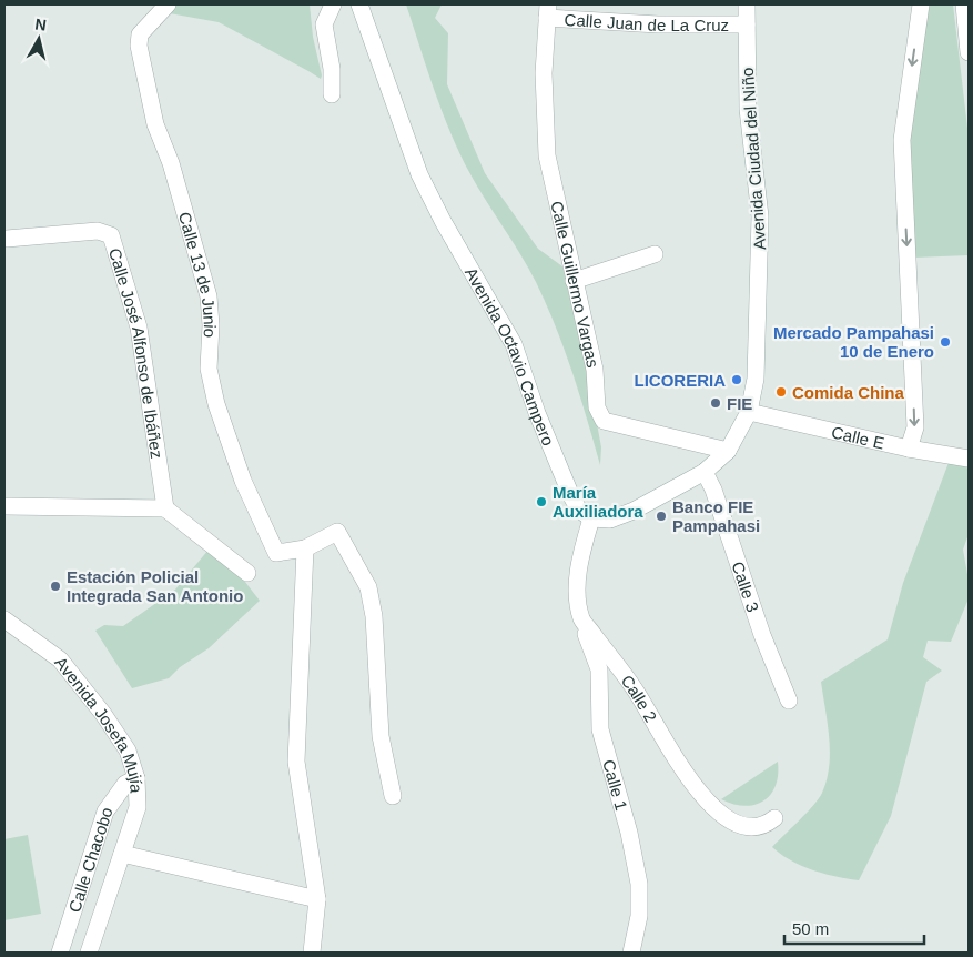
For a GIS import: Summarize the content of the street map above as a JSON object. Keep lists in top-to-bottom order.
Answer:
{
  "streets": {
    "street": [
      "Calle Juan de La Cruz",
      "Avenida Ciudad del Niño",
      "Calle 13 de Junio",
      "Calle Guillermo Vargas",
      "Calle José Alfonso de Ibáñez",
      "Avenida Octavio Campero",
      "Calle E",
      "Calle 3",
      "Calle 2",
      "Avenida Josefa Mujía",
      "Calle 1",
      "Calle Chacobo"
    ]
  },
  "crossings": [
    ["Calle Juan de La Cruz", "Avenida Ciudad del Niño"],
    ["Calle Juan de La Cruz", "Calle Guillermo Vargas"],
    ["Avenida Ciudad del Niño", "Calle E"],
    ["Calle 2", "Calle 1"],
    ["Avenida Josefa Mujía", "Calle Chacobo"]
  ],
  "places": [
    "Mercado Pampahasi 10 de Enero",
    "LICORERIA",
    "Comida China",
    "FIE",
    "María Auxiliadora",
    "Banco FIE Pampahasi",
    "Estación Policial Integrada San Antonio"
  ],
  "scale_bar": "50 m",
  "north": "top"
}
